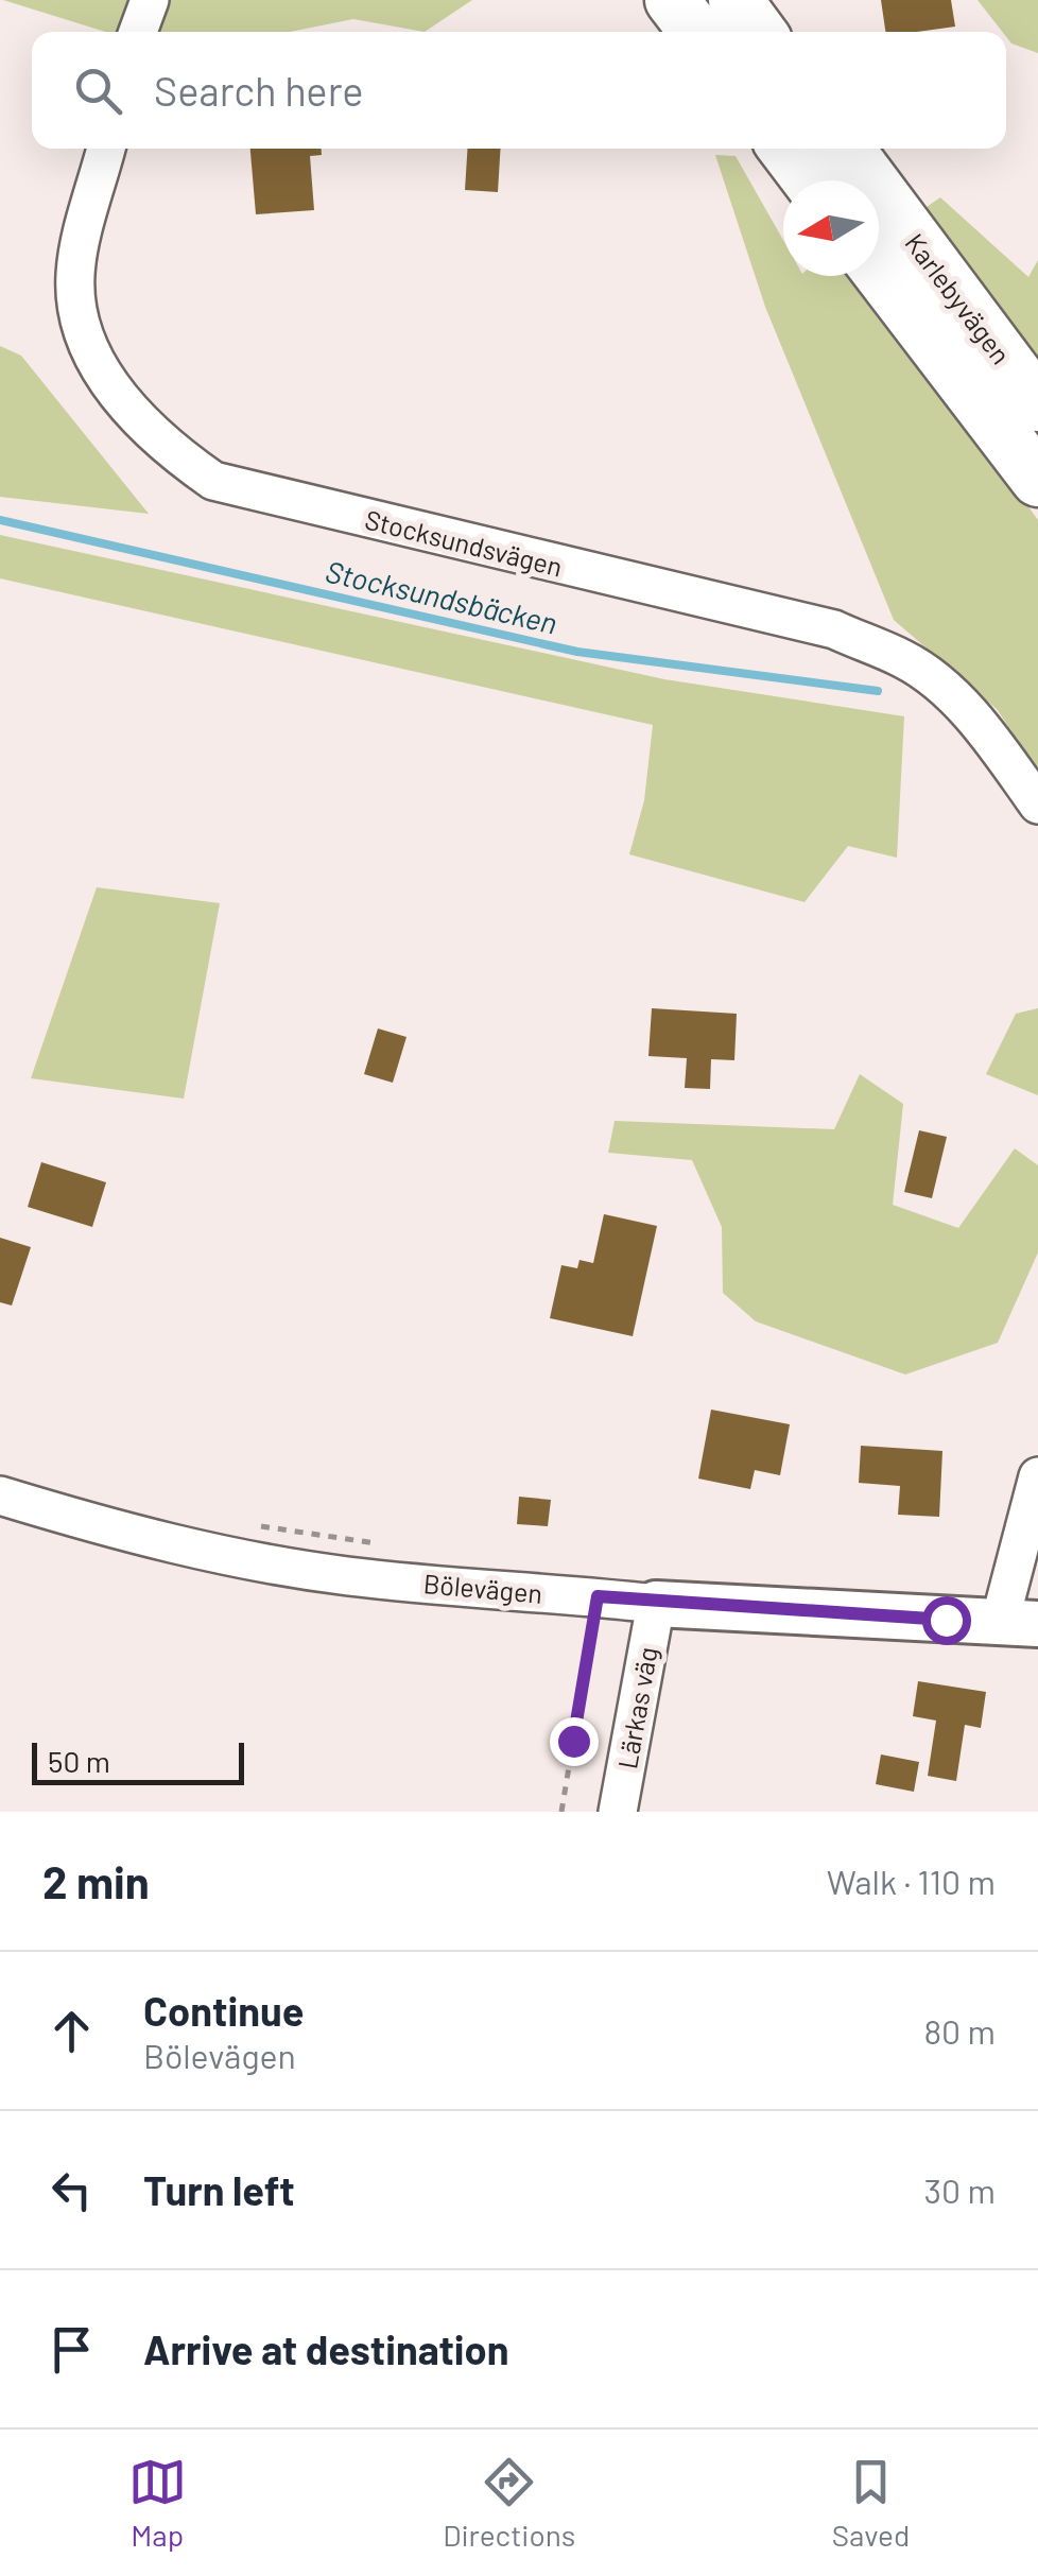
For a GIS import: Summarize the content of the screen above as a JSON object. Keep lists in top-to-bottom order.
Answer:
{
  "streets": {
    "highway": ["Karlebyvägen"],
    "main road": ["Bölevägen"],
    "street": ["Stocksundsvägen", "Lärkas väg"]
  },
  "crossings": [
    ["Bölevägen", "Lärkas väg"]
  ],
  "water": ["Stocksundsbäcken"],
  "scale_bar": "50 m",
  "north": "left",
  "page": {
    "search": "Search here",
    "scale": "50 m",
    "heading": ["2 min", "Walk · 110 m"],
    "list": [
      ["Continue", "Bölevägen", "80 m"],
      ["Turn left", "30 m"],
      "Arrive at destination"
    ],
    "nav": ["Map", "Directions", "Saved"]
  }
}
